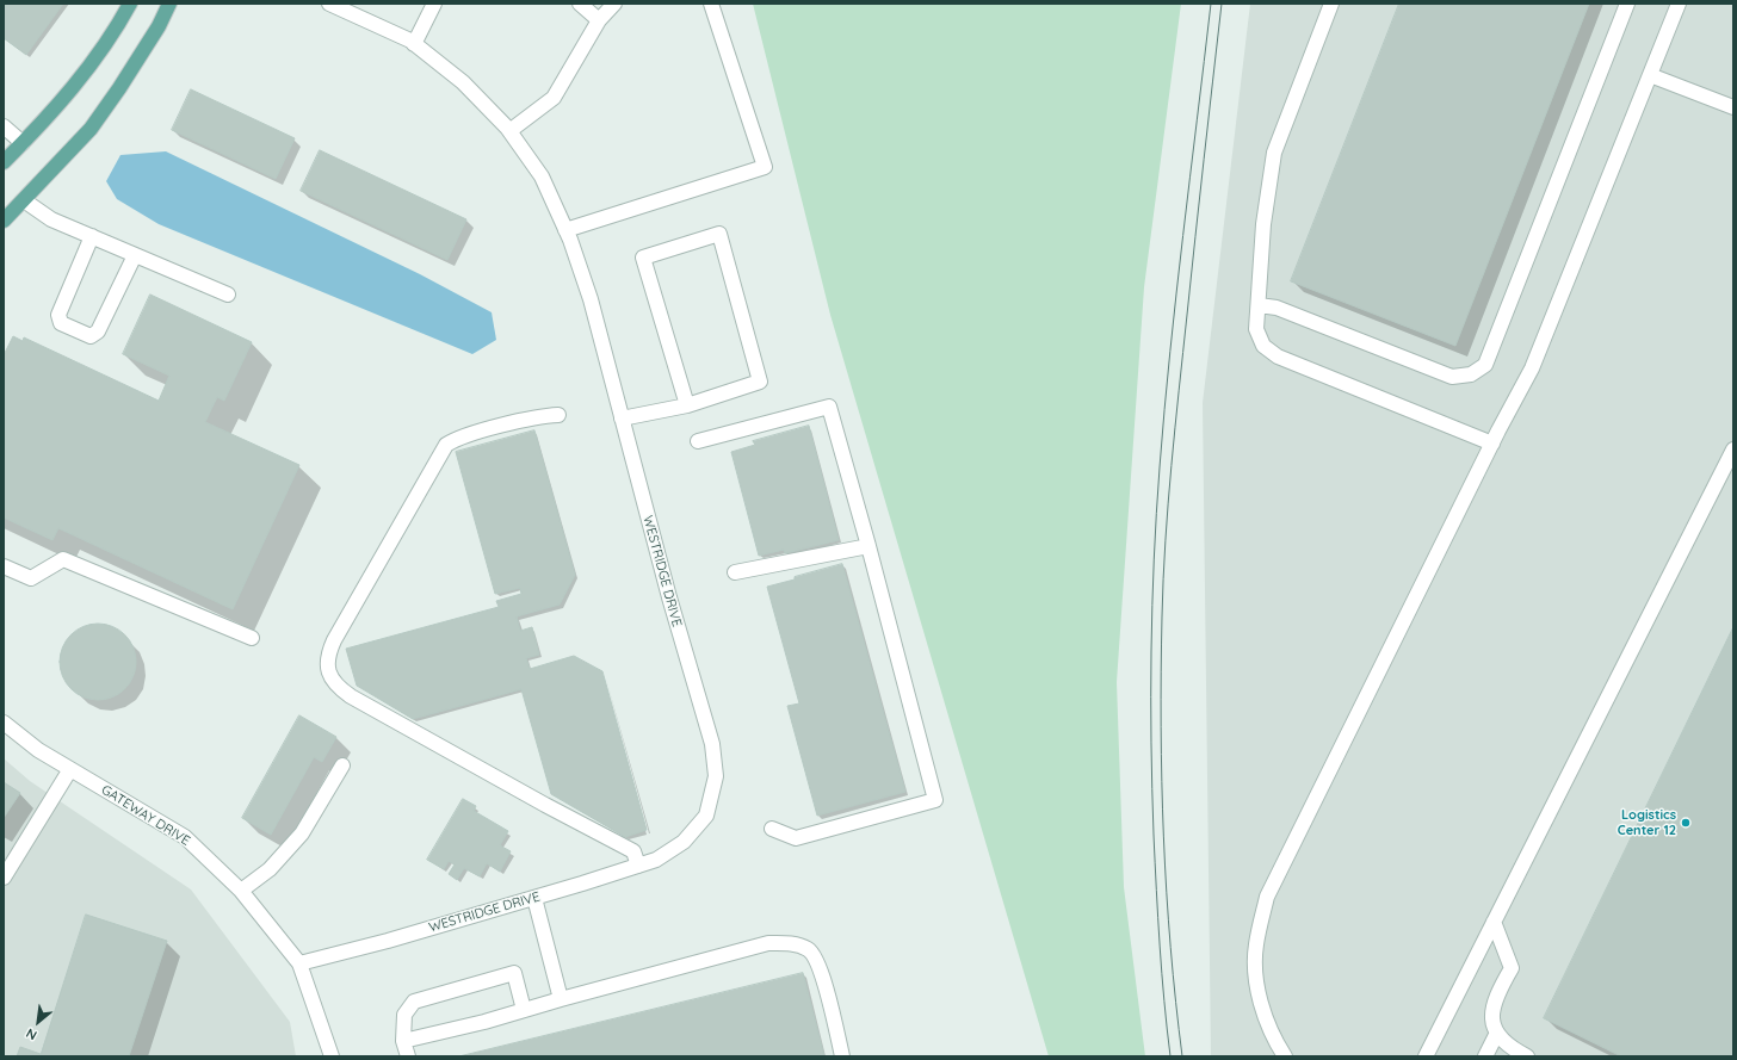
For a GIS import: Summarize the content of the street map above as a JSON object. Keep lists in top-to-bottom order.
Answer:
{
  "streets": {
    "street": ["WESTRIDGE DRIVE", "GATEWAY DRIVE"]
  },
  "crossings": [
    ["WESTRIDGE DRIVE", "GATEWAY DRIVE"]
  ],
  "places": ["Logistics Center 12"],
  "north": "bottom left"
}
